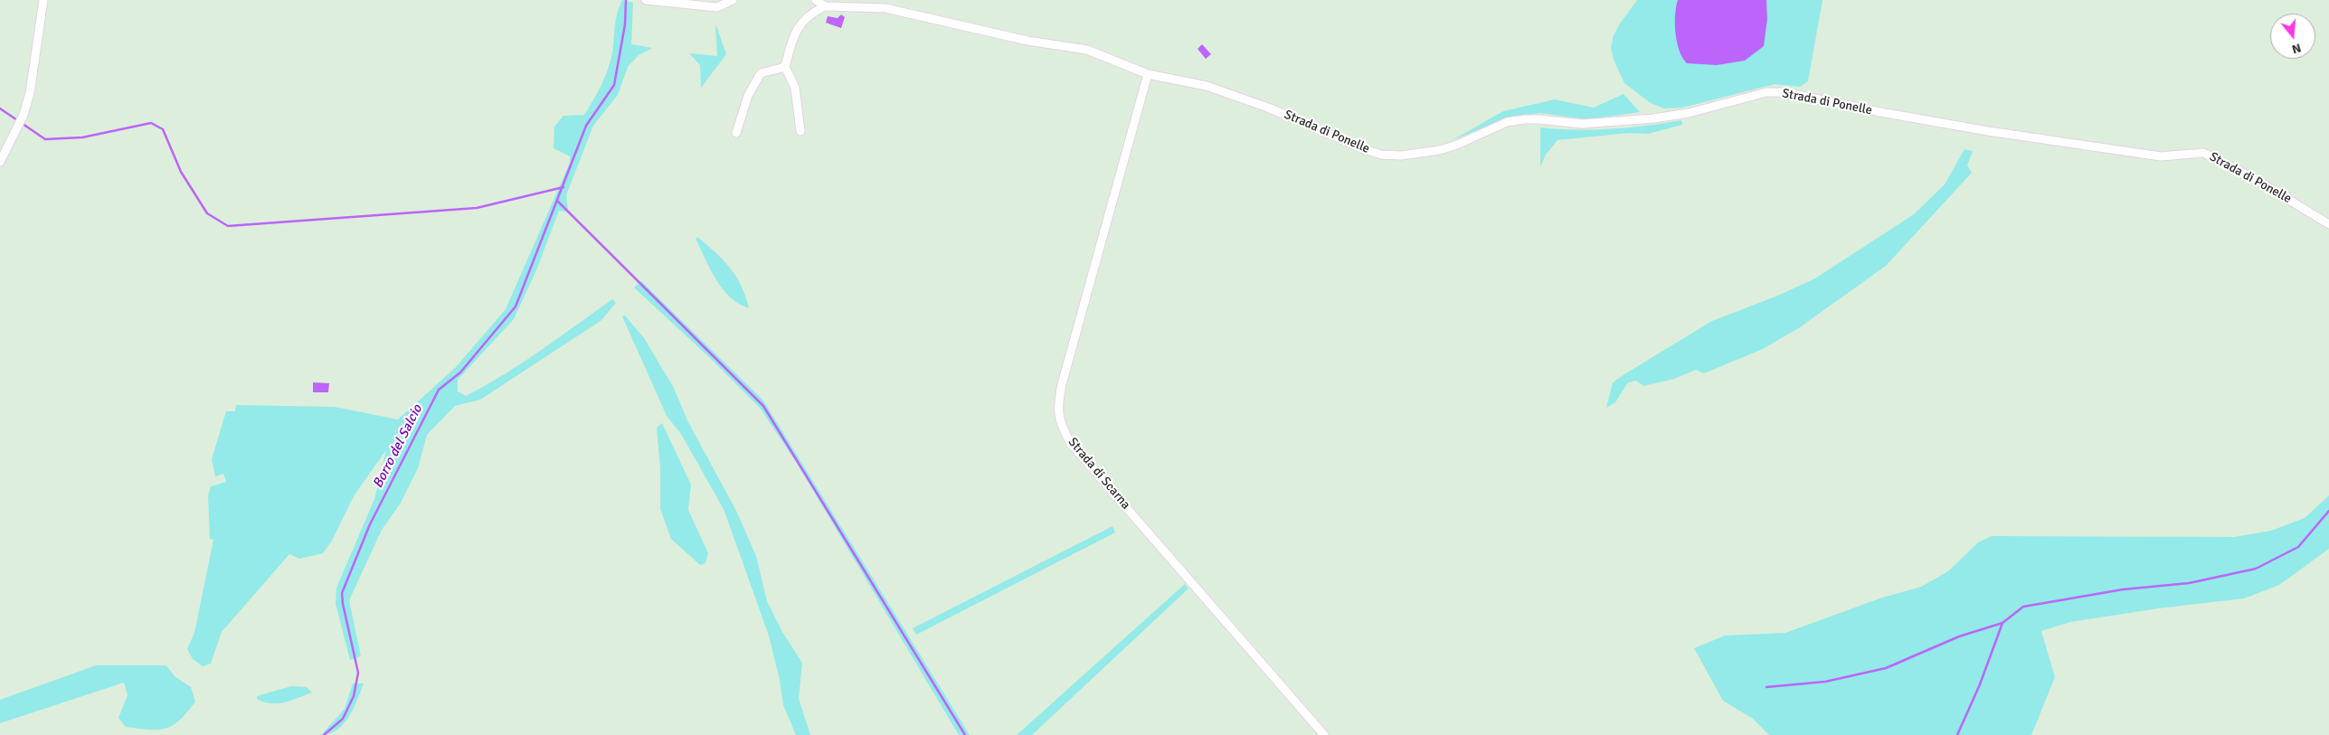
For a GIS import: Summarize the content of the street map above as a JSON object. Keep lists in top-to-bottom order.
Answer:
{
  "streets": {
    "street": ["Strada di Ponelle", "Strada di Scarna"]
  },
  "crossings": [
    ["Strada di Ponelle", "Strada di Scarna"]
  ],
  "water": ["Borro del Salcio"],
  "north": "bottom"
}
